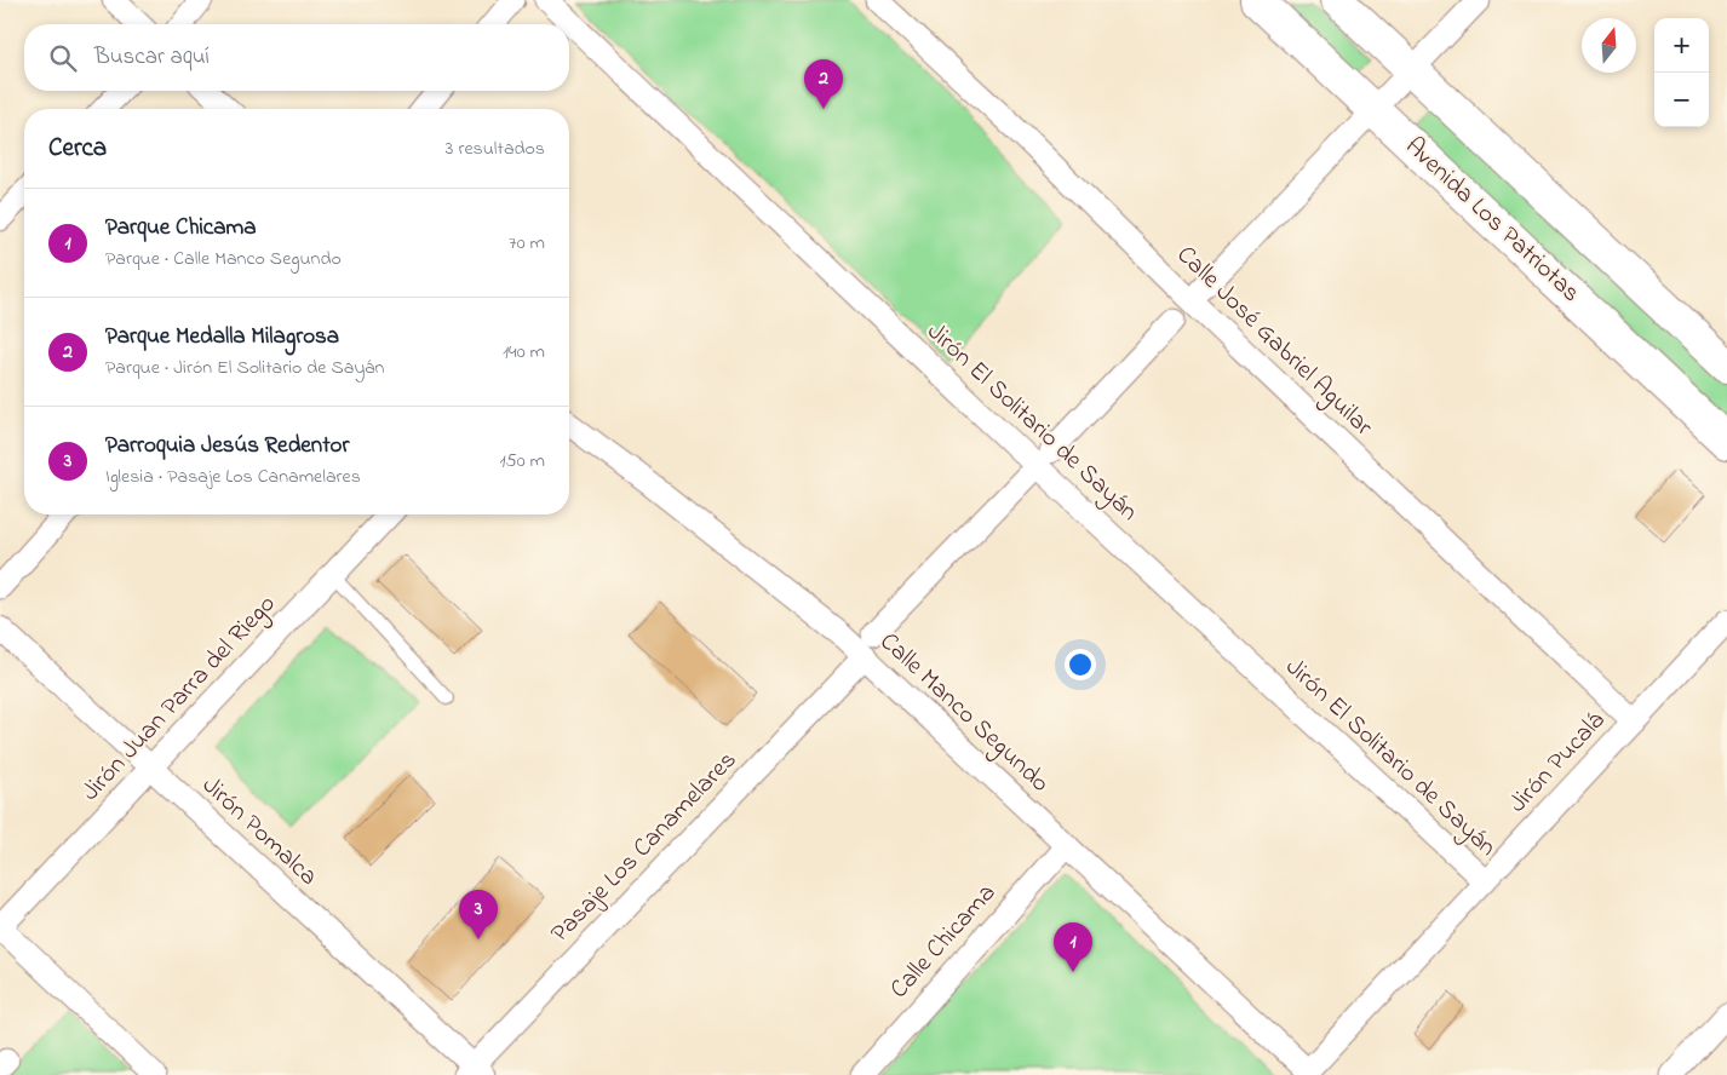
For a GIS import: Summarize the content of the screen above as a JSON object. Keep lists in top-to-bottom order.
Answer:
{
  "streets": {
    "main road": ["Avenida Los Patriotas"],
    "street": [
      "Calle José Gabriel Aguilar",
      "Jirón El Solitario de Sayán",
      "Jirón Juan Parra del Riego",
      "Calle Manco Segundo",
      "Jirón Pucalá",
      "Jirón Pomalca",
      "Pasaje Los Canamelares",
      "Calle Chicama"
    ]
  },
  "crossings": [
    ["Calle José Gabriel Aguilar", "Jirón Pucalá"],
    ["Jirón El Solitario de Sayán", "Jirón Pucalá"],
    ["Jirón Juan Parra del Riego", "Jirón Pomalca"],
    ["Calle Manco Segundo", "Jirón Pucalá"],
    ["Calle Manco Segundo", "Pasaje Los Canamelares"],
    ["Calle Manco Segundo", "Calle Chicama"],
    ["Jirón Pomalca", "Pasaje Los Canamelares"]
  ],
  "north": "top",
  "page": {
    "map_buttons": ["+", "−"],
    "search": "Buscar aquí",
    "pins": ["2", "3", "1"],
    "heading": ["Cerca", "3 resultados"],
    "list": [
      {
        "mark": "1",
        "name": "Parque Chicama",
        "note": "Parque · Calle Manco Segundo",
        "value": "70 m"
      },
      {
        "mark": "2",
        "name": "Parque Medalla Milagrosa",
        "note": "Parque · Jirón El Solitario de Sayán",
        "value": "140 m"
      },
      {
        "mark": "3",
        "name": "Parroquia Jesús Redentor",
        "note": "Iglesia · Pasaje Los Canamelares",
        "value": "150 m"
      }
    ]
  }
}
